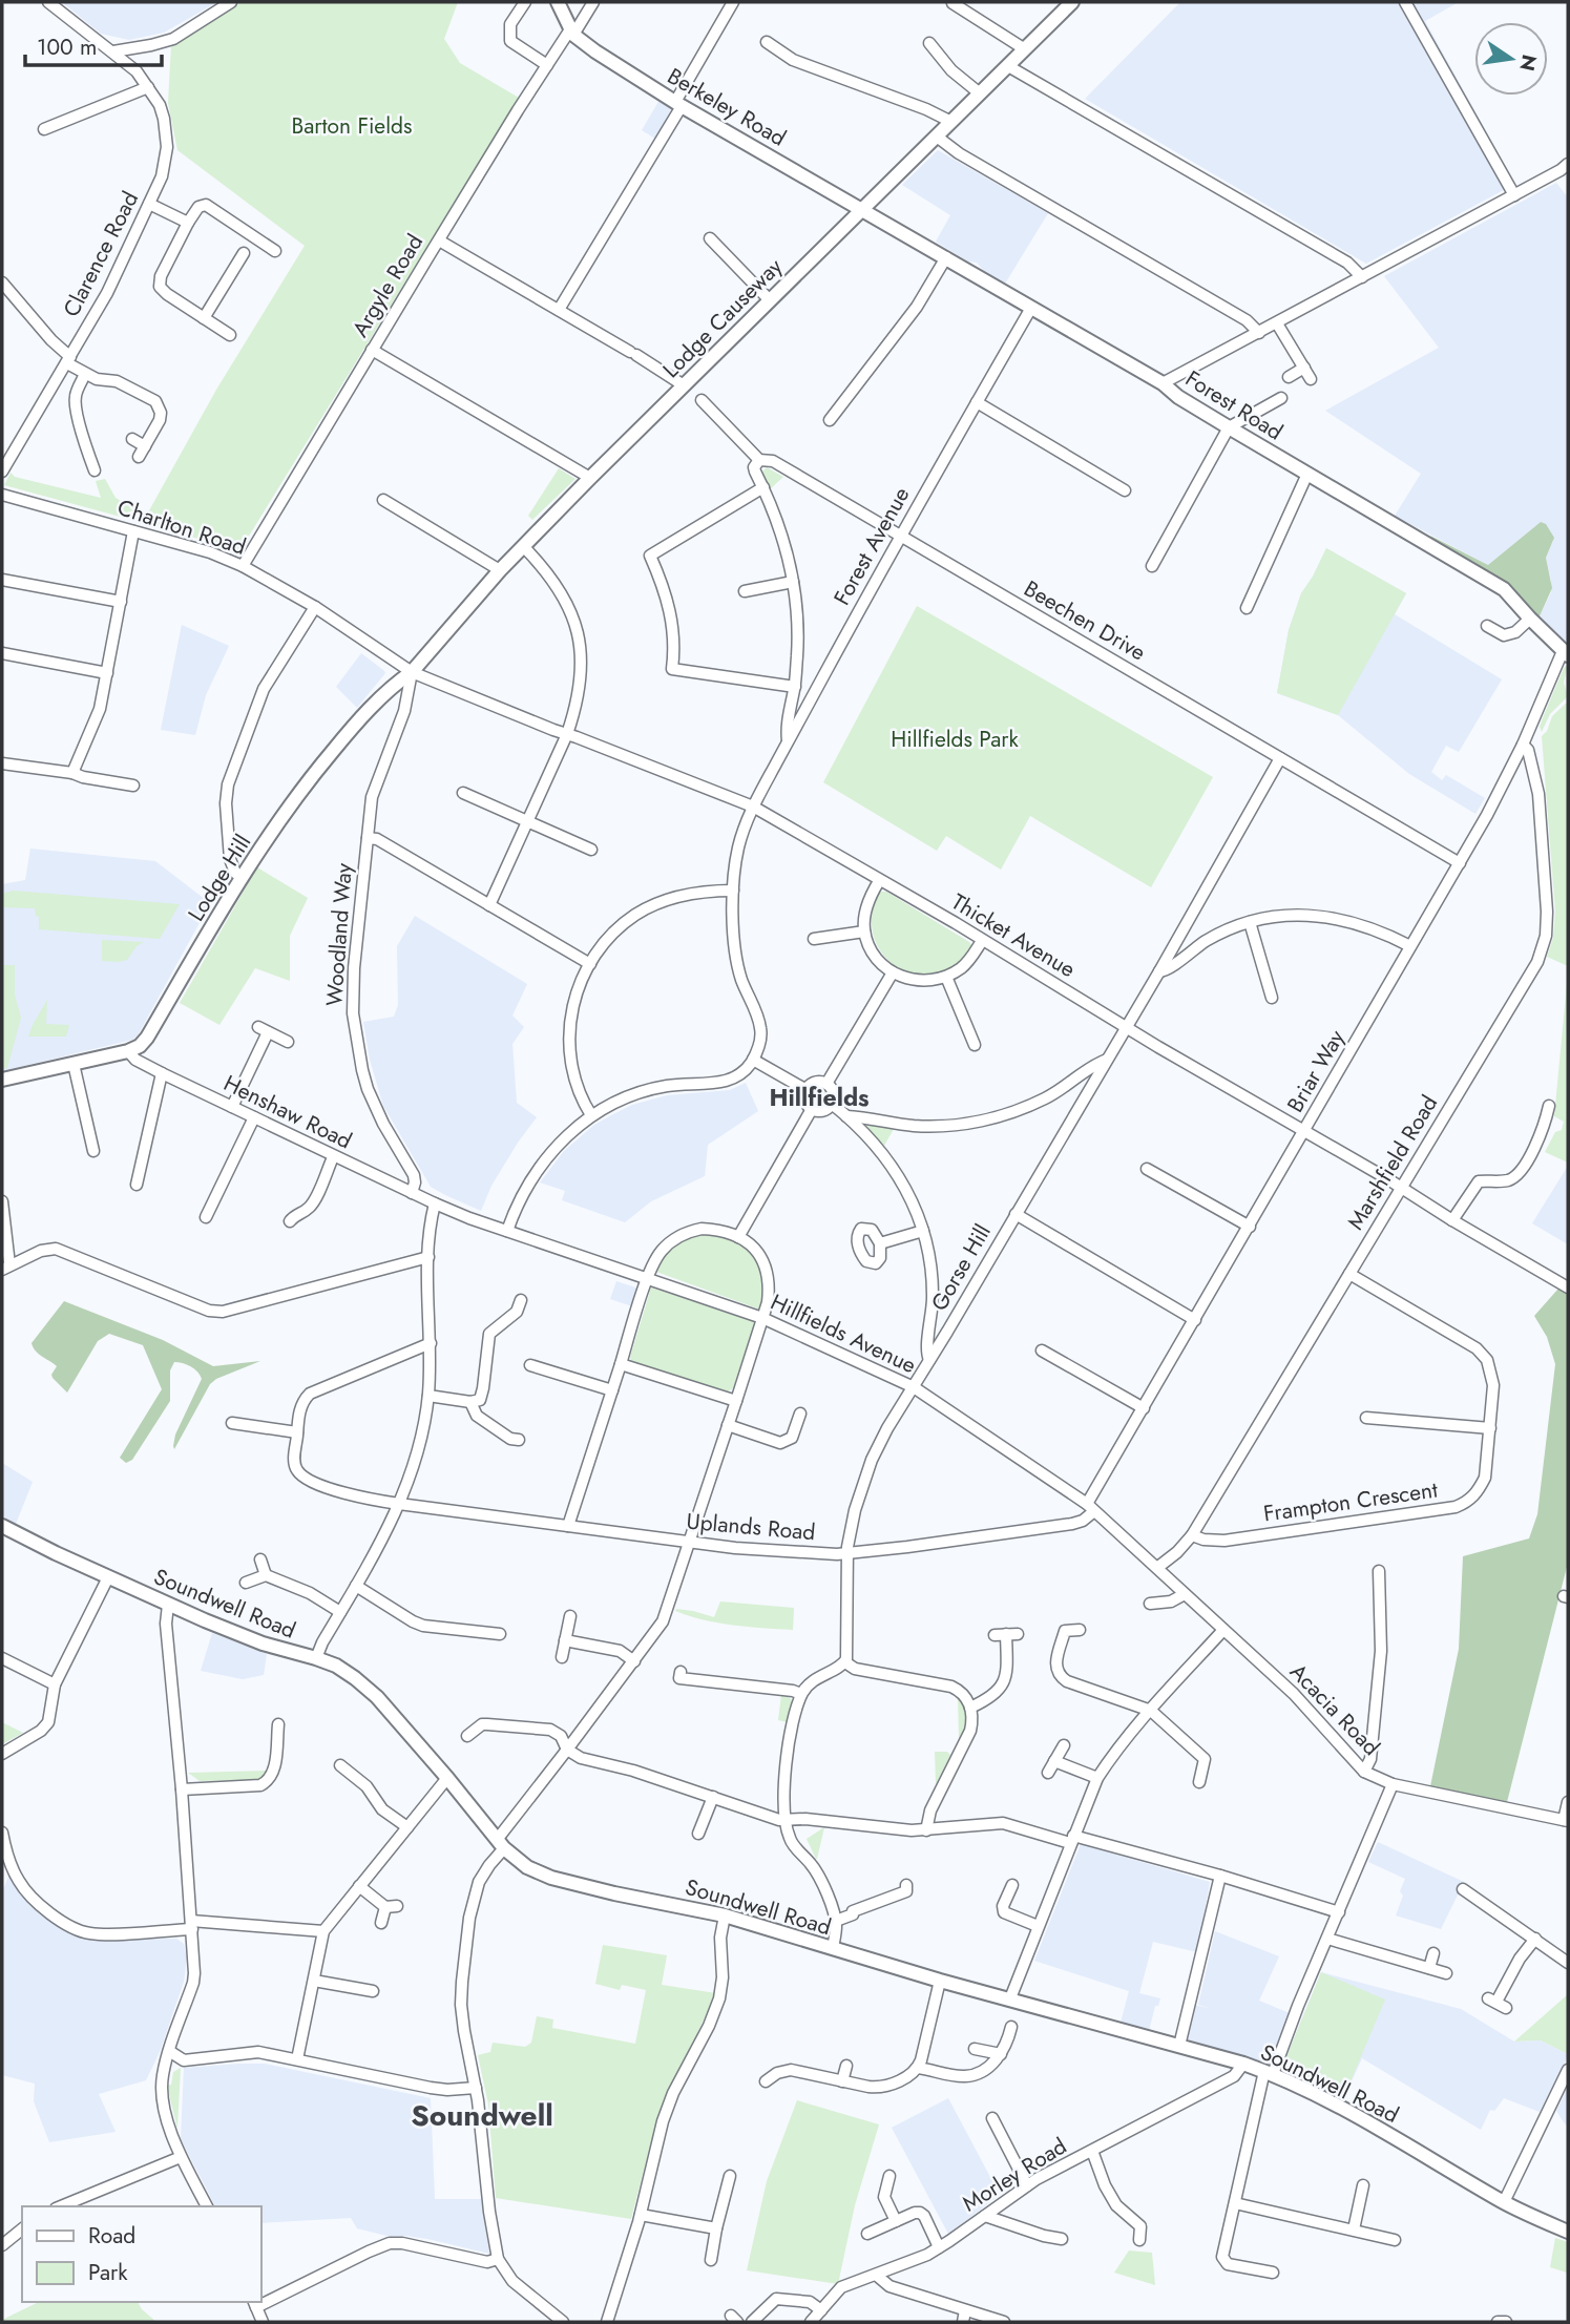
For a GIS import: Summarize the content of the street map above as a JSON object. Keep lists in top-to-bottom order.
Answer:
{
  "streets": {
    "main road": [
      "Berkeley Road",
      "Lodge Causeway",
      "Forest Road",
      "Lodge Hill",
      "Soundwell Road"
    ],
    "street": [
      "Clarence Road",
      "Argyle Road",
      "Charlton Road",
      "Forest Avenue",
      "Beechen Drive",
      "Woodland Way",
      "Thicket Avenue",
      "Briar Way",
      "Henshaw Road",
      "Marshfield Road",
      "Gorse Hill",
      "Hillfields Avenue",
      "Frampton Crescent",
      "Uplands Road",
      "Acacia Road",
      "Morley Road"
    ]
  },
  "crossings": [
    ["Berkeley Road", "Argyle Road"],
    ["Berkeley Road", "Lodge Causeway"],
    ["Berkeley Road", "Forest Road"],
    ["Argyle Road", "Charlton Road"],
    ["Lodge Causeway", "Forest Road"],
    ["Lodge Causeway", "Charlton Road"],
    ["Lodge Causeway", "Lodge Hill"],
    ["Lodge Causeway", "Woodland Way"],
    ["Lodge Causeway", "Thicket Avenue"],
    ["Forest Road", "Forest Avenue"],
    ["Forest Road", "Briar Way"],
    ["Charlton Road", "Lodge Hill"],
    ["Charlton Road", "Woodland Way"],
    ["Charlton Road", "Thicket Avenue"],
    ["Forest Avenue", "Beechen Drive"],
    ["Forest Avenue", "Thicket Avenue"],
    ["Beechen Drive", "Briar Way"],
    ["Beechen Drive", "Gorse Hill"],
    ["Lodge Hill", "Woodland Way"],
    ["Lodge Hill", "Thicket Avenue"],
    ["Lodge Hill", "Henshaw Road"],
    ["Woodland Way", "Thicket Avenue"],
    ["Woodland Way", "Henshaw Road"],
    ["Thicket Avenue", "Briar Way"],
    ["Thicket Avenue", "Marshfield Road"],
    ["Thicket Avenue", "Gorse Hill"],
    ["Briar Way", "Marshfield Road"],
    ["Briar Way", "Hillfields Avenue"],
    ["Briar Way", "Uplands Road"],
    ["Henshaw Road", "Hillfields Avenue"],
    ["Marshfield Road", "Hillfields Avenue"],
    ["Marshfield Road", "Frampton Crescent"],
    ["Gorse Hill", "Hillfields Avenue"],
    ["Gorse Hill", "Uplands Road"],
    ["Hillfields Avenue", "Uplands Road"],
    ["Hillfields Avenue", "Acacia Road"],
    ["Soundwell Road", "Morley Road"]
  ],
  "districts": ["Hillfields", "Soundwell"],
  "parks": ["Barton Fields", "Hillfields Park"],
  "legend": ["Road", "Park"],
  "scale_bar": "100 m",
  "north": "right"
}
